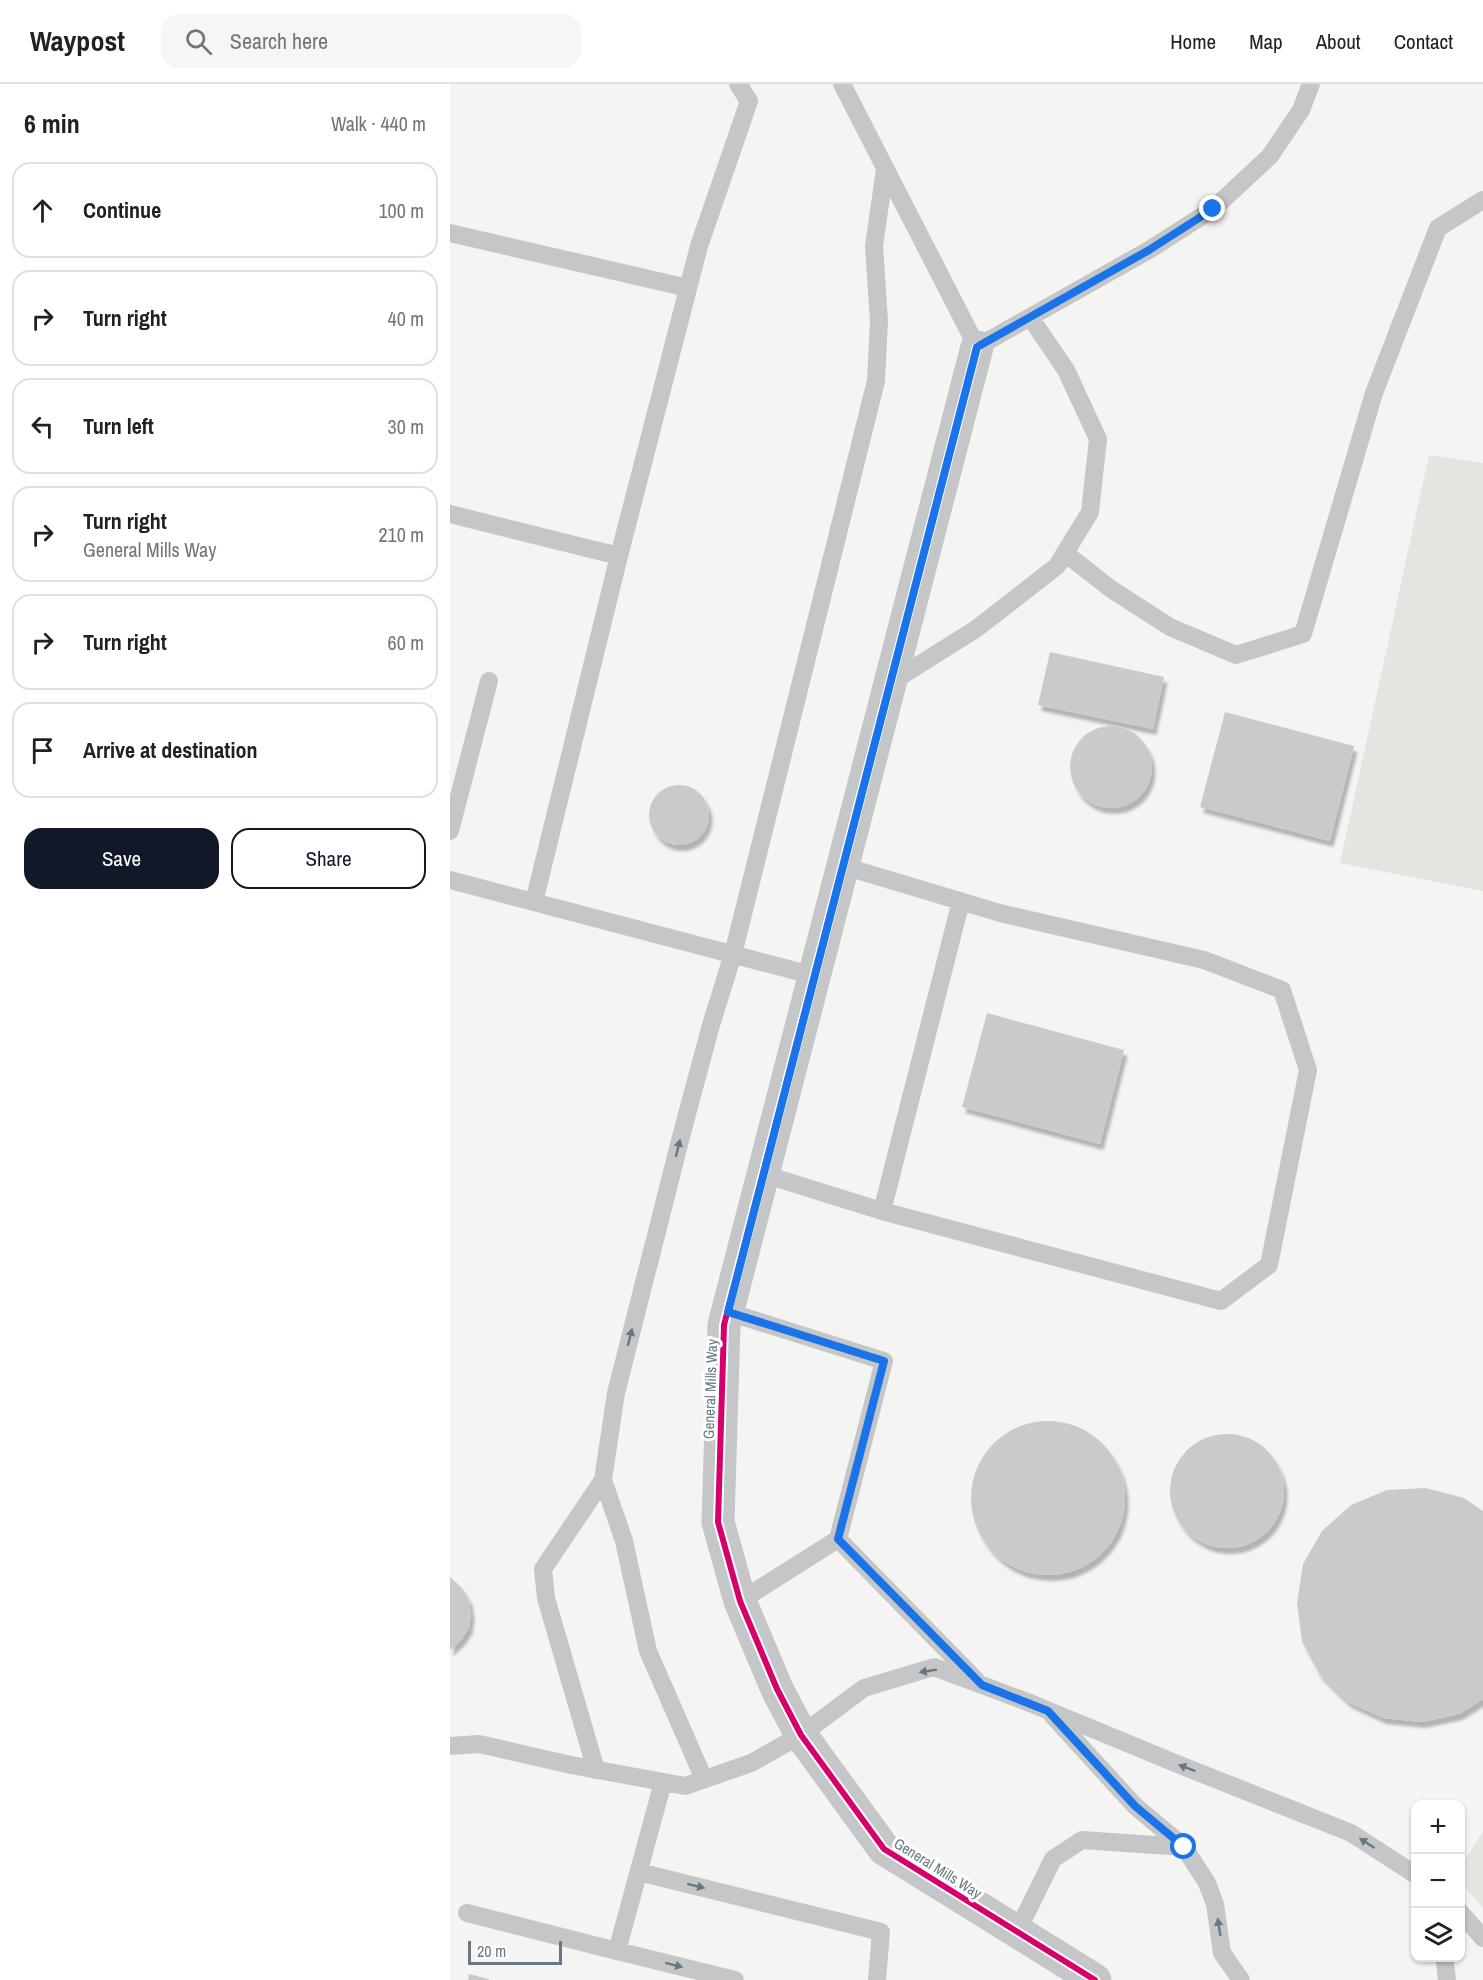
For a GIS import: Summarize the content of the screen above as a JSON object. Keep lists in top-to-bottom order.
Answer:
{
  "streets": {
    "street": ["General Mills Way"]
  },
  "scale_bar": "20 m",
  "page": {
    "header": "Waypost",
    "search": "Search here",
    "nav": [
      "Home",
      "Map",
      "About",
      "Contact"
    ],
    "heading": ["6 min", "Walk · 440 m"],
    "list": [
      ["Continue", "100 m"],
      ["Turn right", "40 m"],
      ["Turn left", "30 m"],
      ["Turn right", "General Mills Way", "210 m"],
      ["Turn right", "60 m"],
      "Arrive at destination"
    ],
    "buttons": ["Save", "Share"],
    "map_buttons": ["+", "−"],
    "scale": "20 m"
  }
}
